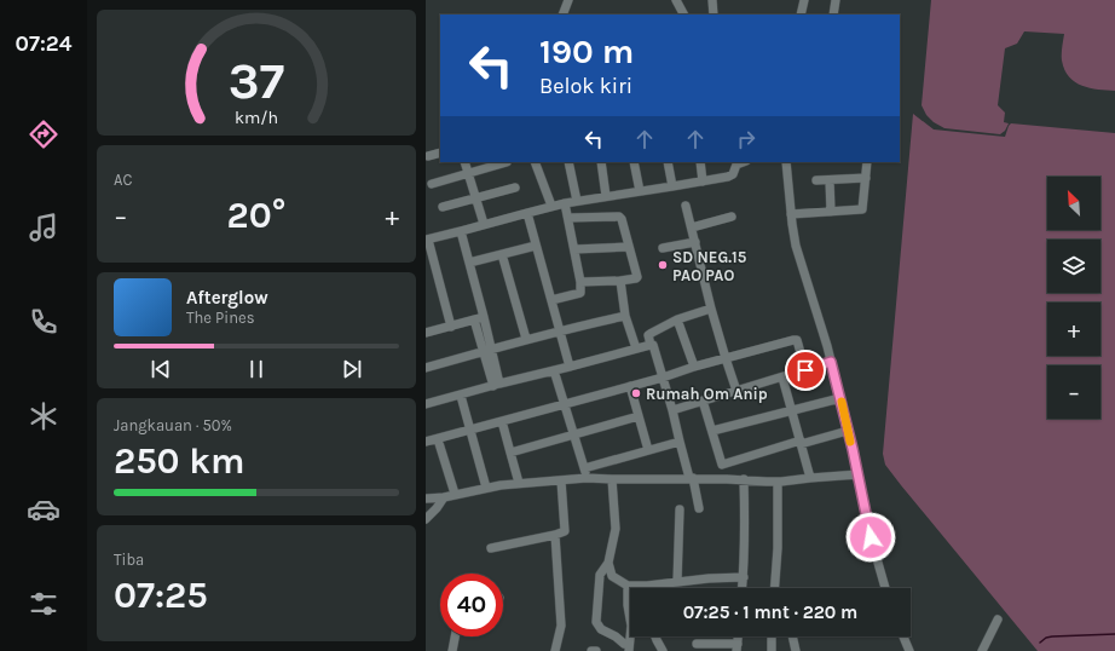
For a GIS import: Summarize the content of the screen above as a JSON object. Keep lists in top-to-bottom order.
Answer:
{
  "places": ["SD NEG.15 PAO PAO", "Rumah Om Anip"],
  "north": "top left",
  "page": {
    "tabs": "07:24",
    "turn": ["190 m", "Belok kiri"],
    "tile": [
      "AC",
      ["Jangkauan · 50%", "250 km"],
      ["Tiba", "07:25"]
    ],
    "map_buttons": ["+", "−"],
    "heat": ["−", "20°", "+"],
    "song": ["Afterglow", "The Pines"],
    "limit": "40",
    "trip": "07:25 · 1 mnt · 220 m",
    "gauge": ["37", "km/h"]
  }
}
